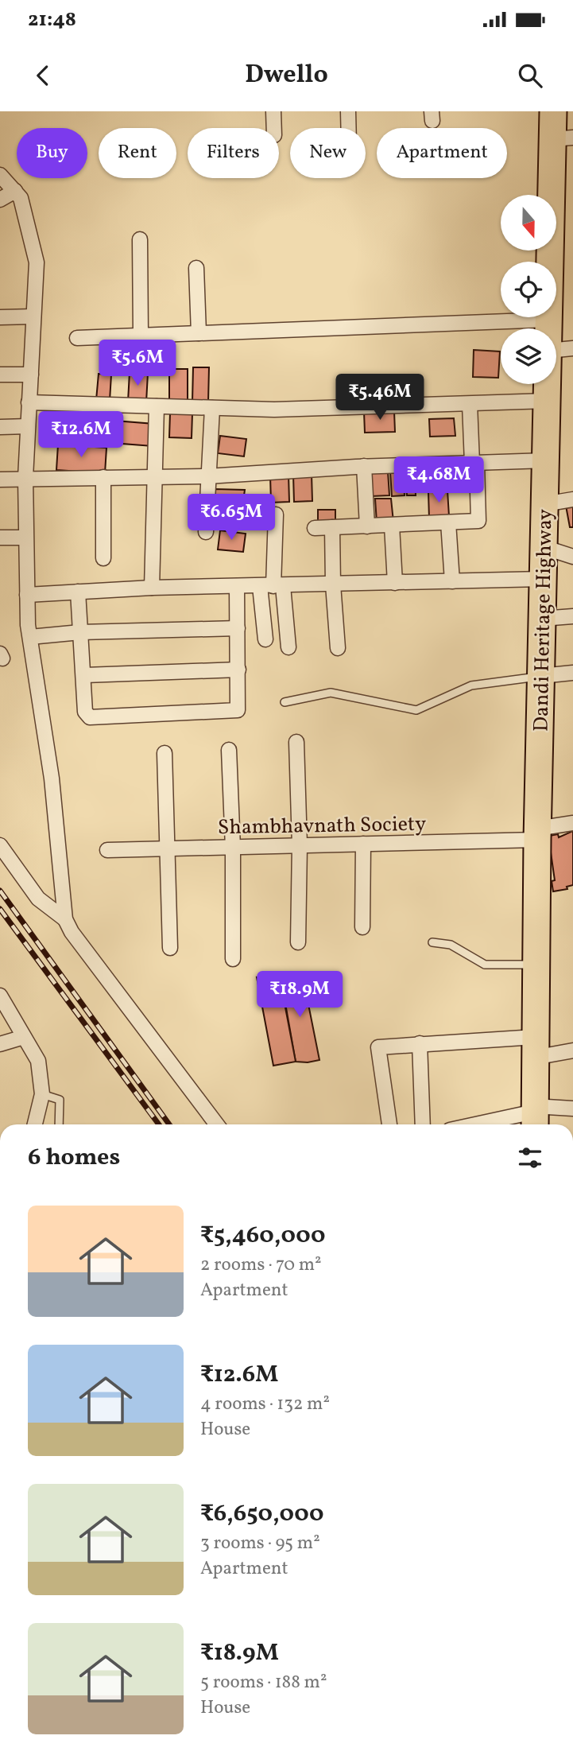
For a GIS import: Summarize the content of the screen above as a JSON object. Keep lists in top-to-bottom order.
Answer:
{
  "streets": {
    "highway": ["Dandi Heritage Highway"],
    "street": ["Shambhavnath Society"]
  },
  "crossings": [
    ["Dandi Heritage Highway", "Shambhavnath Society"]
  ],
  "north": "bottom",
  "page": {
    "status": "21:48",
    "header": "Dwello",
    "chip": [
      "Buy",
      "Rent",
      "Filters",
      "New",
      "Apartment"
    ],
    "price": [
      "₹5.6M",
      "₹5.46M",
      "₹12.6M",
      "₹4.68M",
      "₹6.65M",
      "₹18.9M"
    ],
    "heading": "6 homes",
    "list": [
      {
        "name": "₹5,460,000",
        "note": "2 rooms · 70 m² · Apartment"
      },
      {
        "name": "₹12.6M",
        "note": "4 rooms · 132 m² · House"
      },
      {
        "name": "₹6,650,000",
        "note": "3 rooms · 95 m² · Apartment"
      },
      {
        "name": "₹18.9M",
        "note": "5 rooms · 188 m² · House"
      }
    ]
  }
}
